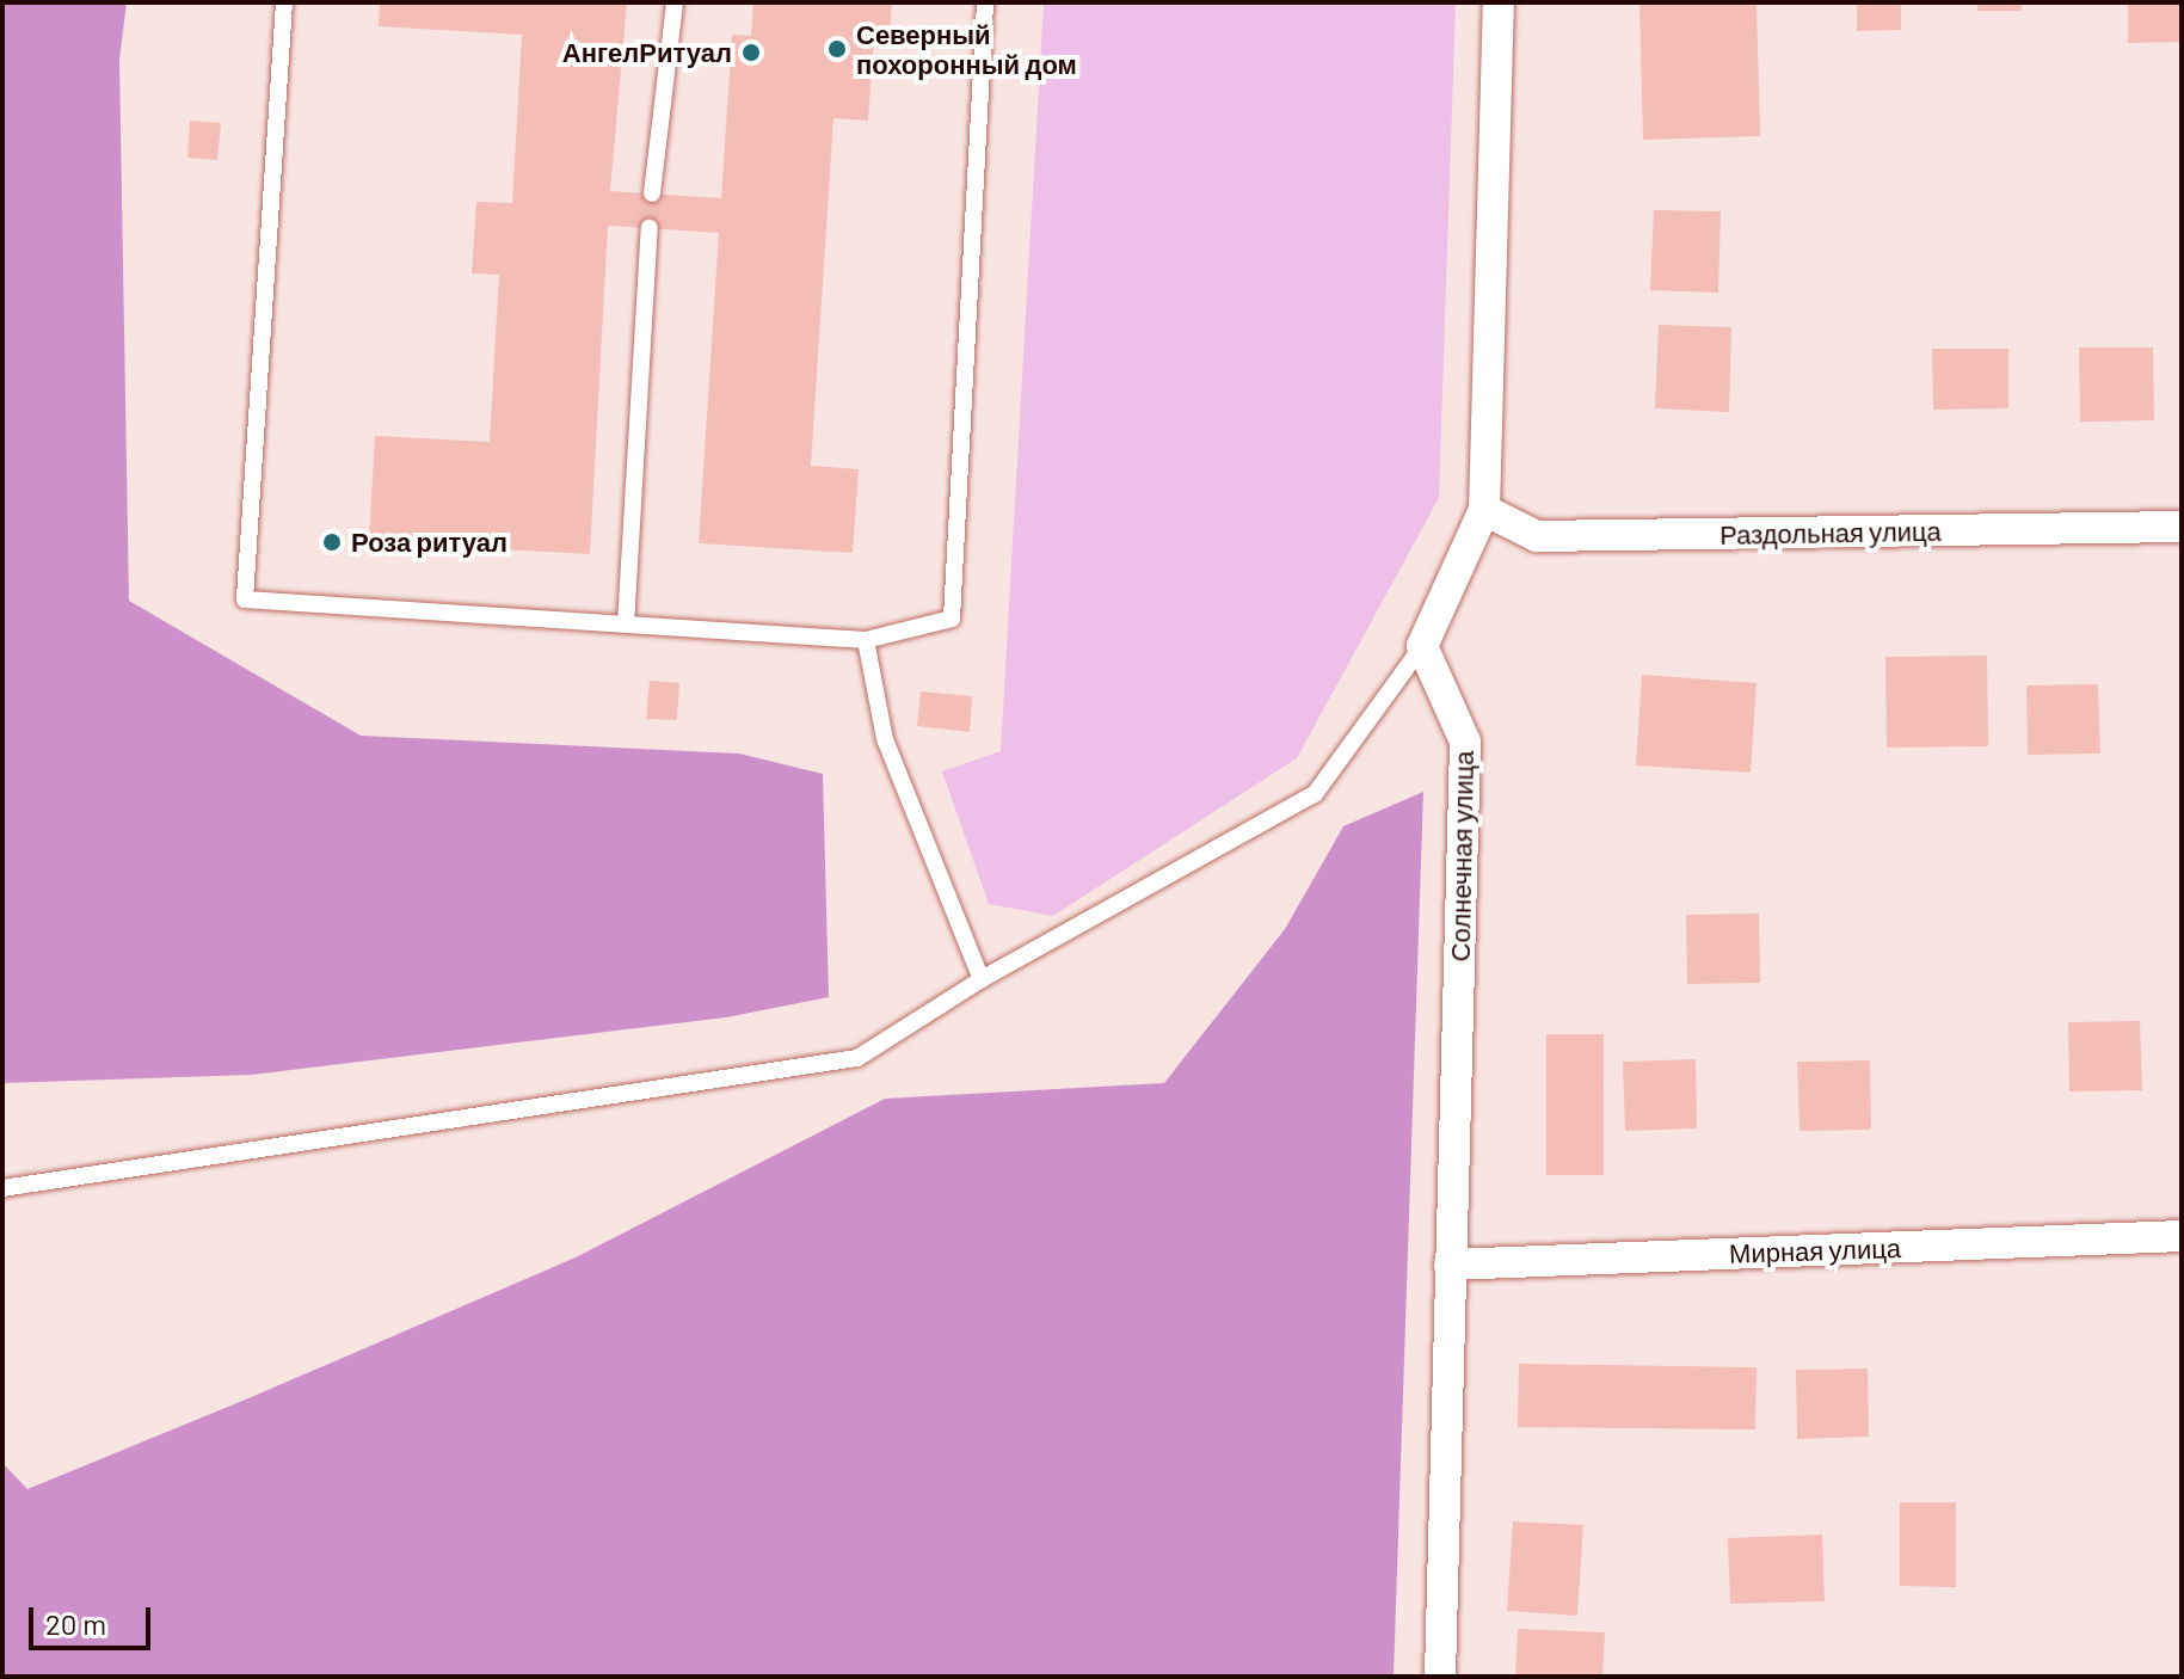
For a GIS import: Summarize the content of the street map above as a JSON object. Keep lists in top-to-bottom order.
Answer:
{
  "streets": {
    "street": ["Раздольная улица", "Солнечная улица", "Мирная улица"]
  },
  "crossings": [
    ["Солнечная улица", "Мирная улица"]
  ],
  "places": ["Северный похоронный дом", "АнгелРитуал", "Роза ритуал"],
  "scale_bar": "20 m"
}
